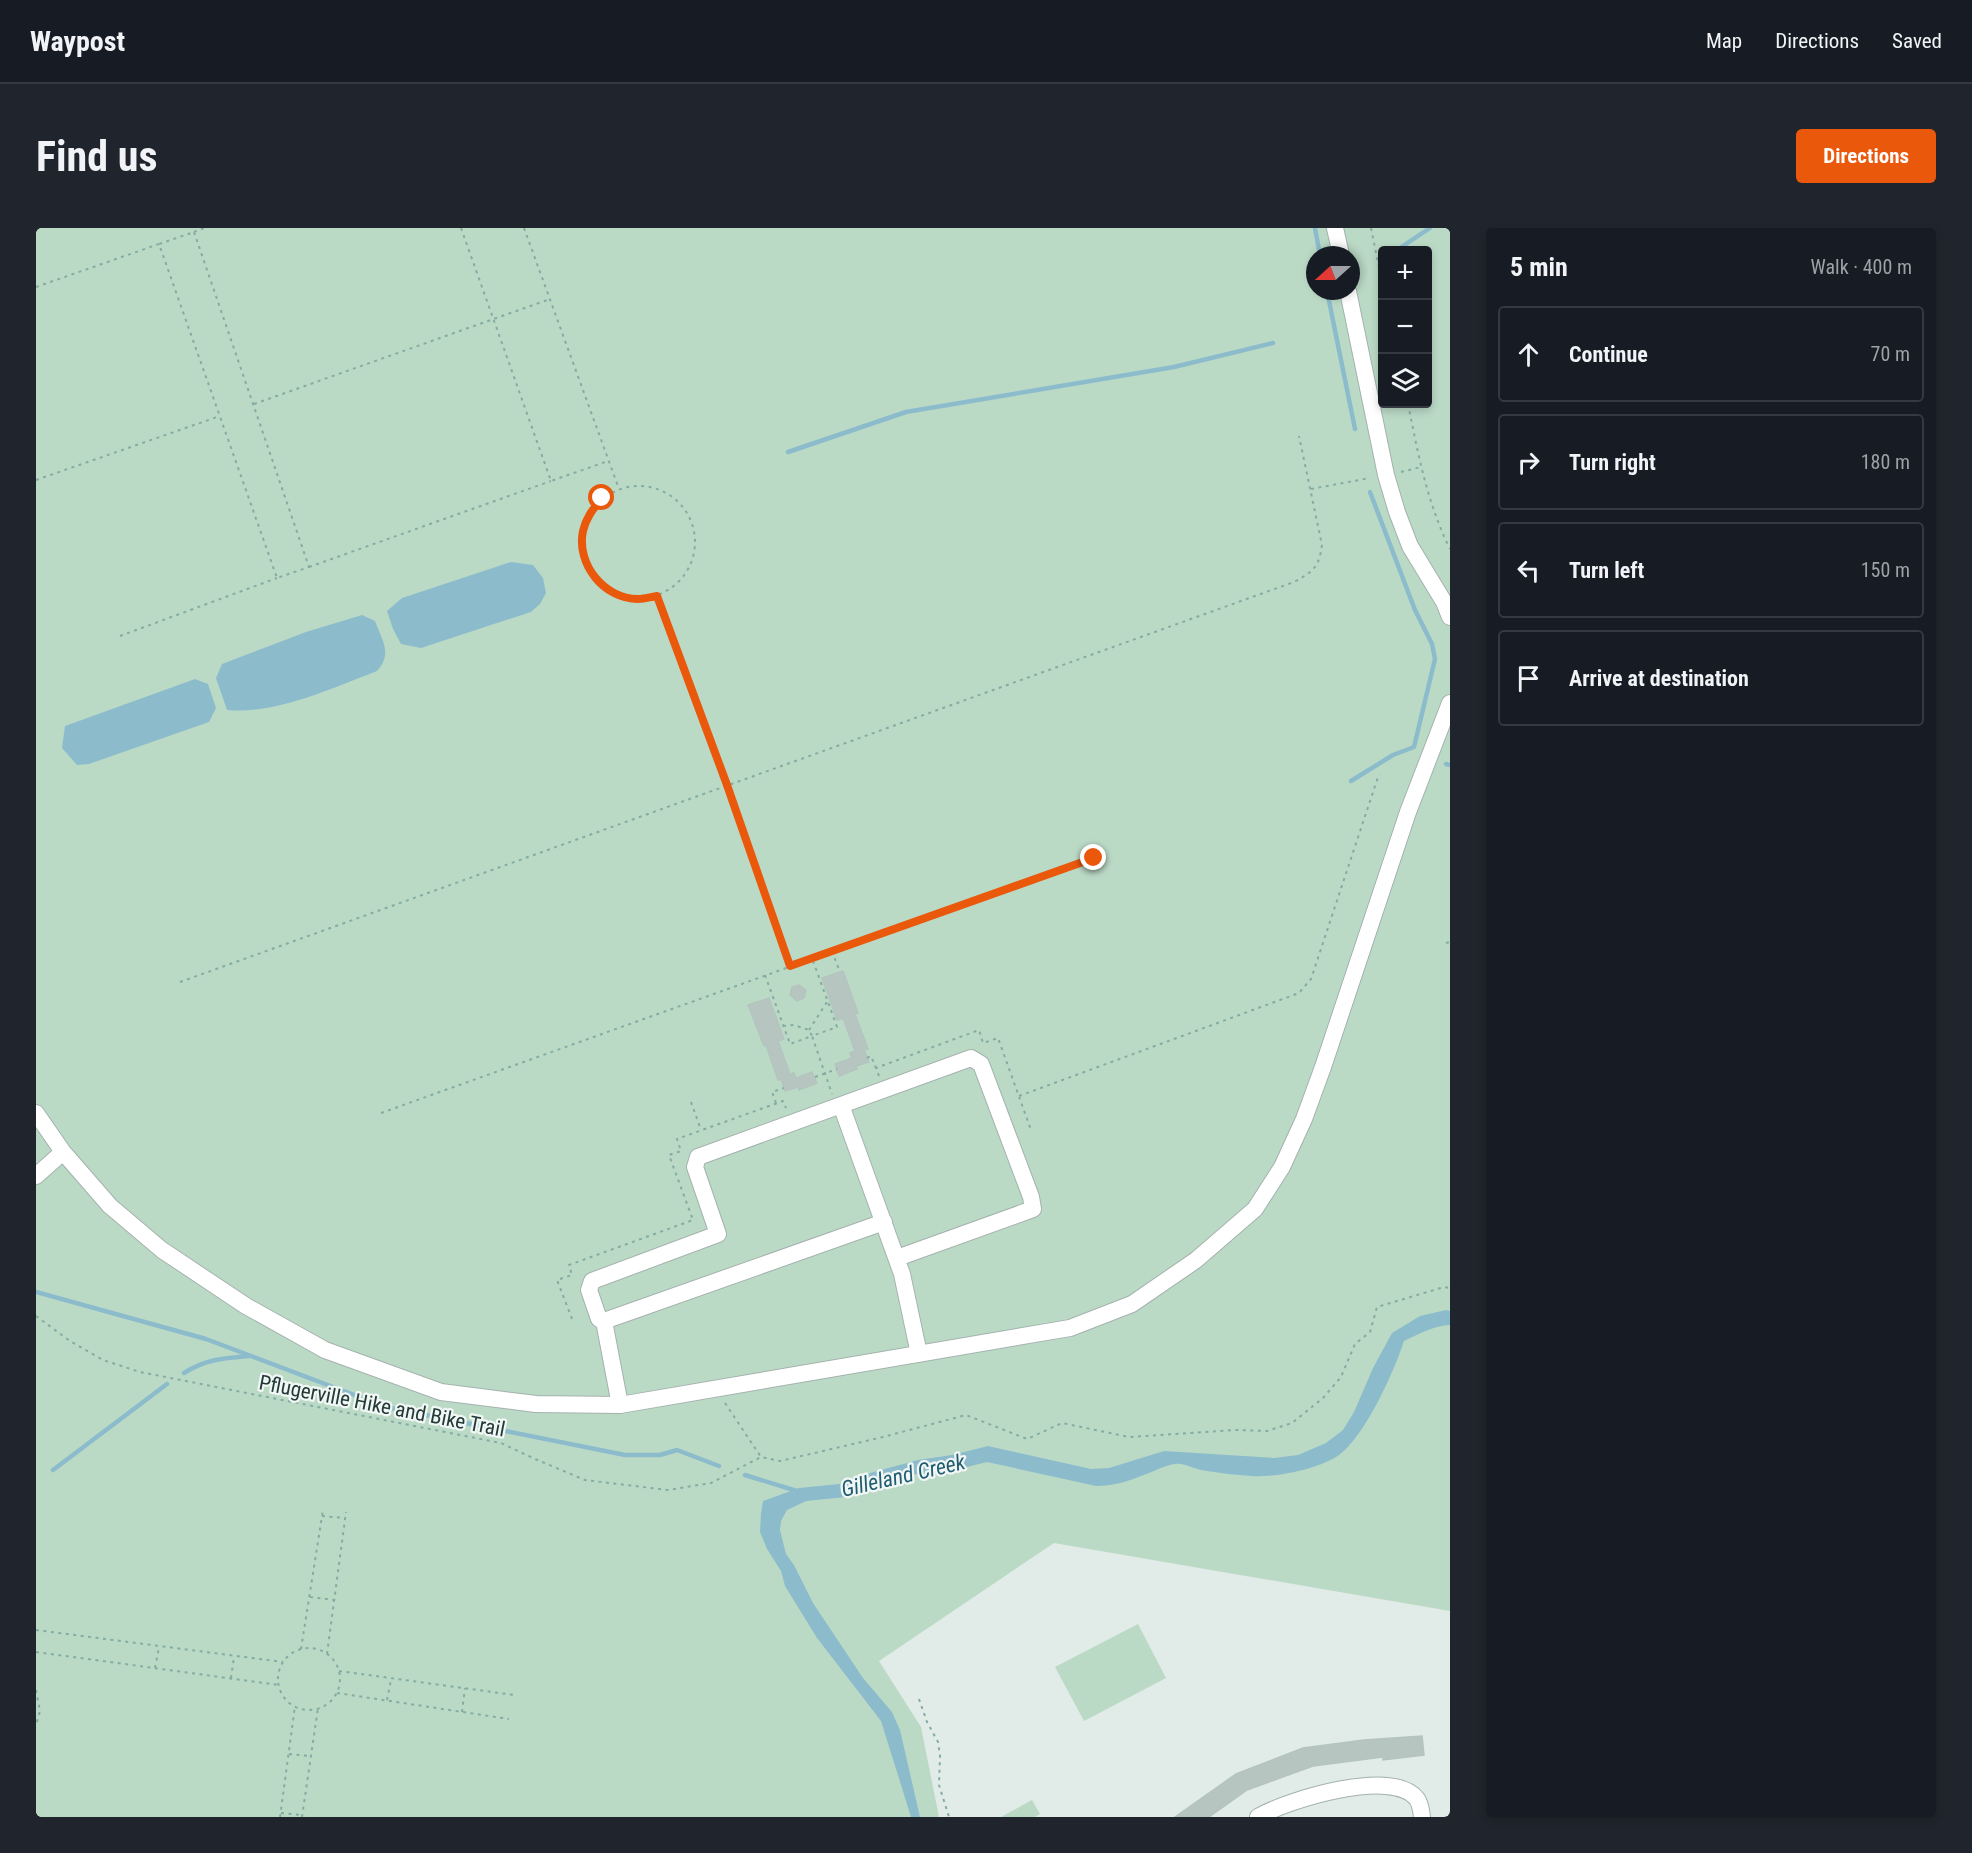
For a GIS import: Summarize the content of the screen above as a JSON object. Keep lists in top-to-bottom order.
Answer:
{
  "streets": {
    "path": ["Pflugerville Hike and Bike Trail"]
  },
  "water": ["Gilleland Creek"],
  "north": "left",
  "page": {
    "header": "Waypost",
    "nav": ["Map", "Directions", "Saved"],
    "buttons": "Directions",
    "title": "Find us",
    "heading": ["5 min", "Walk · 400 m"],
    "map_buttons": ["+", "−"],
    "list": [
      ["Continue", "70 m"],
      ["Turn right", "180 m"],
      ["Turn left", "150 m"],
      "Arrive at destination"
    ]
  }
}
